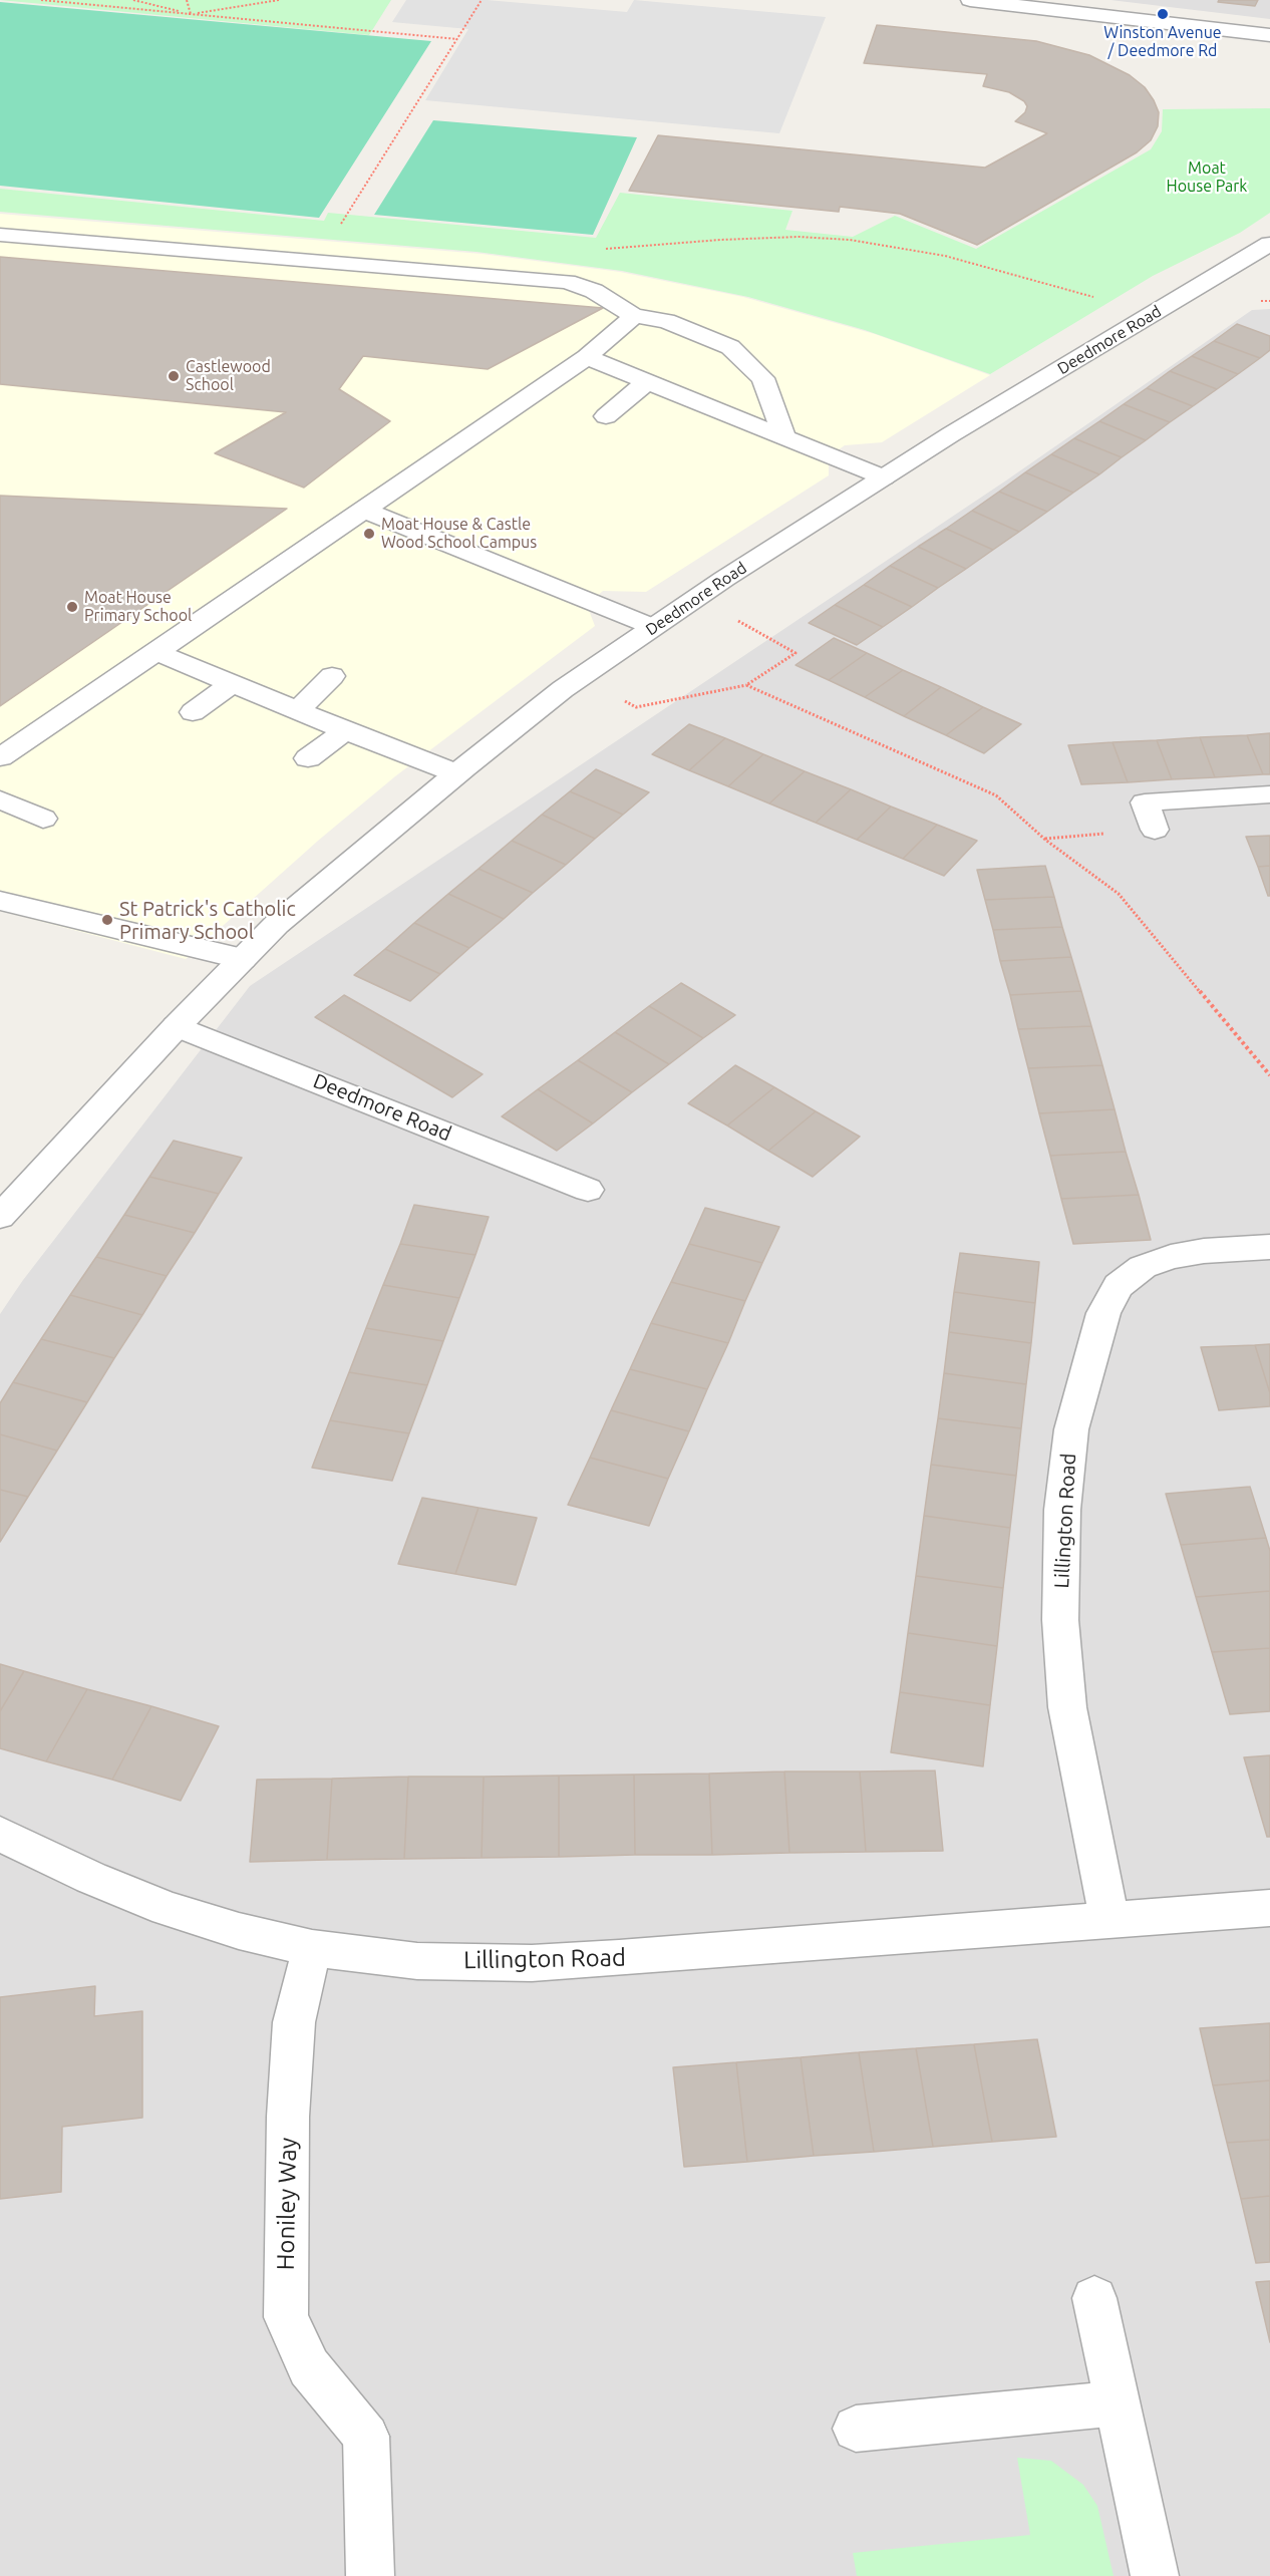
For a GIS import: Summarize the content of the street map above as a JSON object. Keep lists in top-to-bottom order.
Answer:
{
  "streets": {
    "street": ["Deedmore Road", "Lillington Road", "Honiley Way"]
  },
  "crossings": [
    ["Lillington Road", "Honiley Way"]
  ],
  "parks": ["Moat House Park"],
  "places": [
    "Winston Avenue / Deedmore Rd",
    "Castlewood School",
    "Moat House & Castle Wood School Campus",
    "Moat House Primary School",
    "St Patrick's Catholic Primary School"
  ]
}
